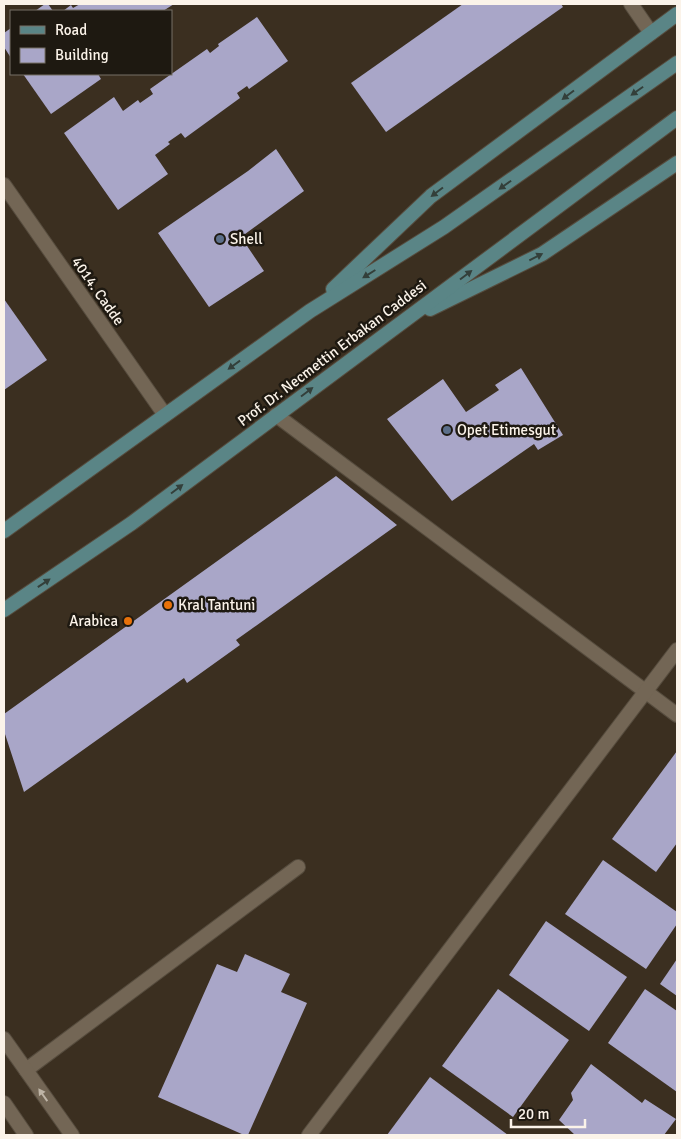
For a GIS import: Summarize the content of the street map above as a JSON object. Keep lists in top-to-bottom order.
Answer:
{
  "streets": {
    "main road": ["Prof. Dr. Necmettin Erbakan Caddesi"],
    "street": ["4014. Cadde"]
  },
  "places": [
    "Shell",
    "Opet Etimesgut",
    "Kral Tantuni",
    "Arabica"
  ],
  "legend": ["Road", "Building"],
  "scale_bar": "20 m"
}
